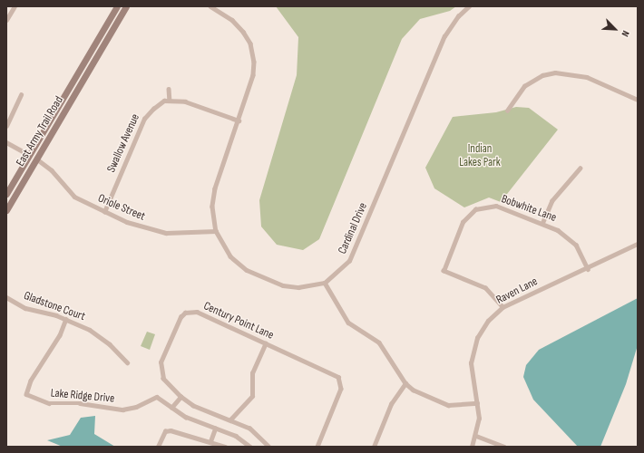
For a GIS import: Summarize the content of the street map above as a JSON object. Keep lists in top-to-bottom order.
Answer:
{
  "streets": {
    "main road": ["East Army Trail Road"],
    "street": [
      "Swallow Avenue",
      "Oriole Street",
      "Bobwhite Lane",
      "Cardinal Drive",
      "Raven Lane",
      "Gladstone Court",
      "Century Point Lane",
      "Lake Ridge Drive"
    ]
  },
  "crossings": [
    ["East Army Trail Road", "Oriole Street"],
    ["Swallow Avenue", "Oriole Street"],
    ["Oriole Street", "Cardinal Drive"],
    ["Bobwhite Lane", "Raven Lane"],
    ["Gladstone Court", "Lake Ridge Drive"]
  ],
  "parks": ["Indian Lakes Park"],
  "north": "bottom right"
}
